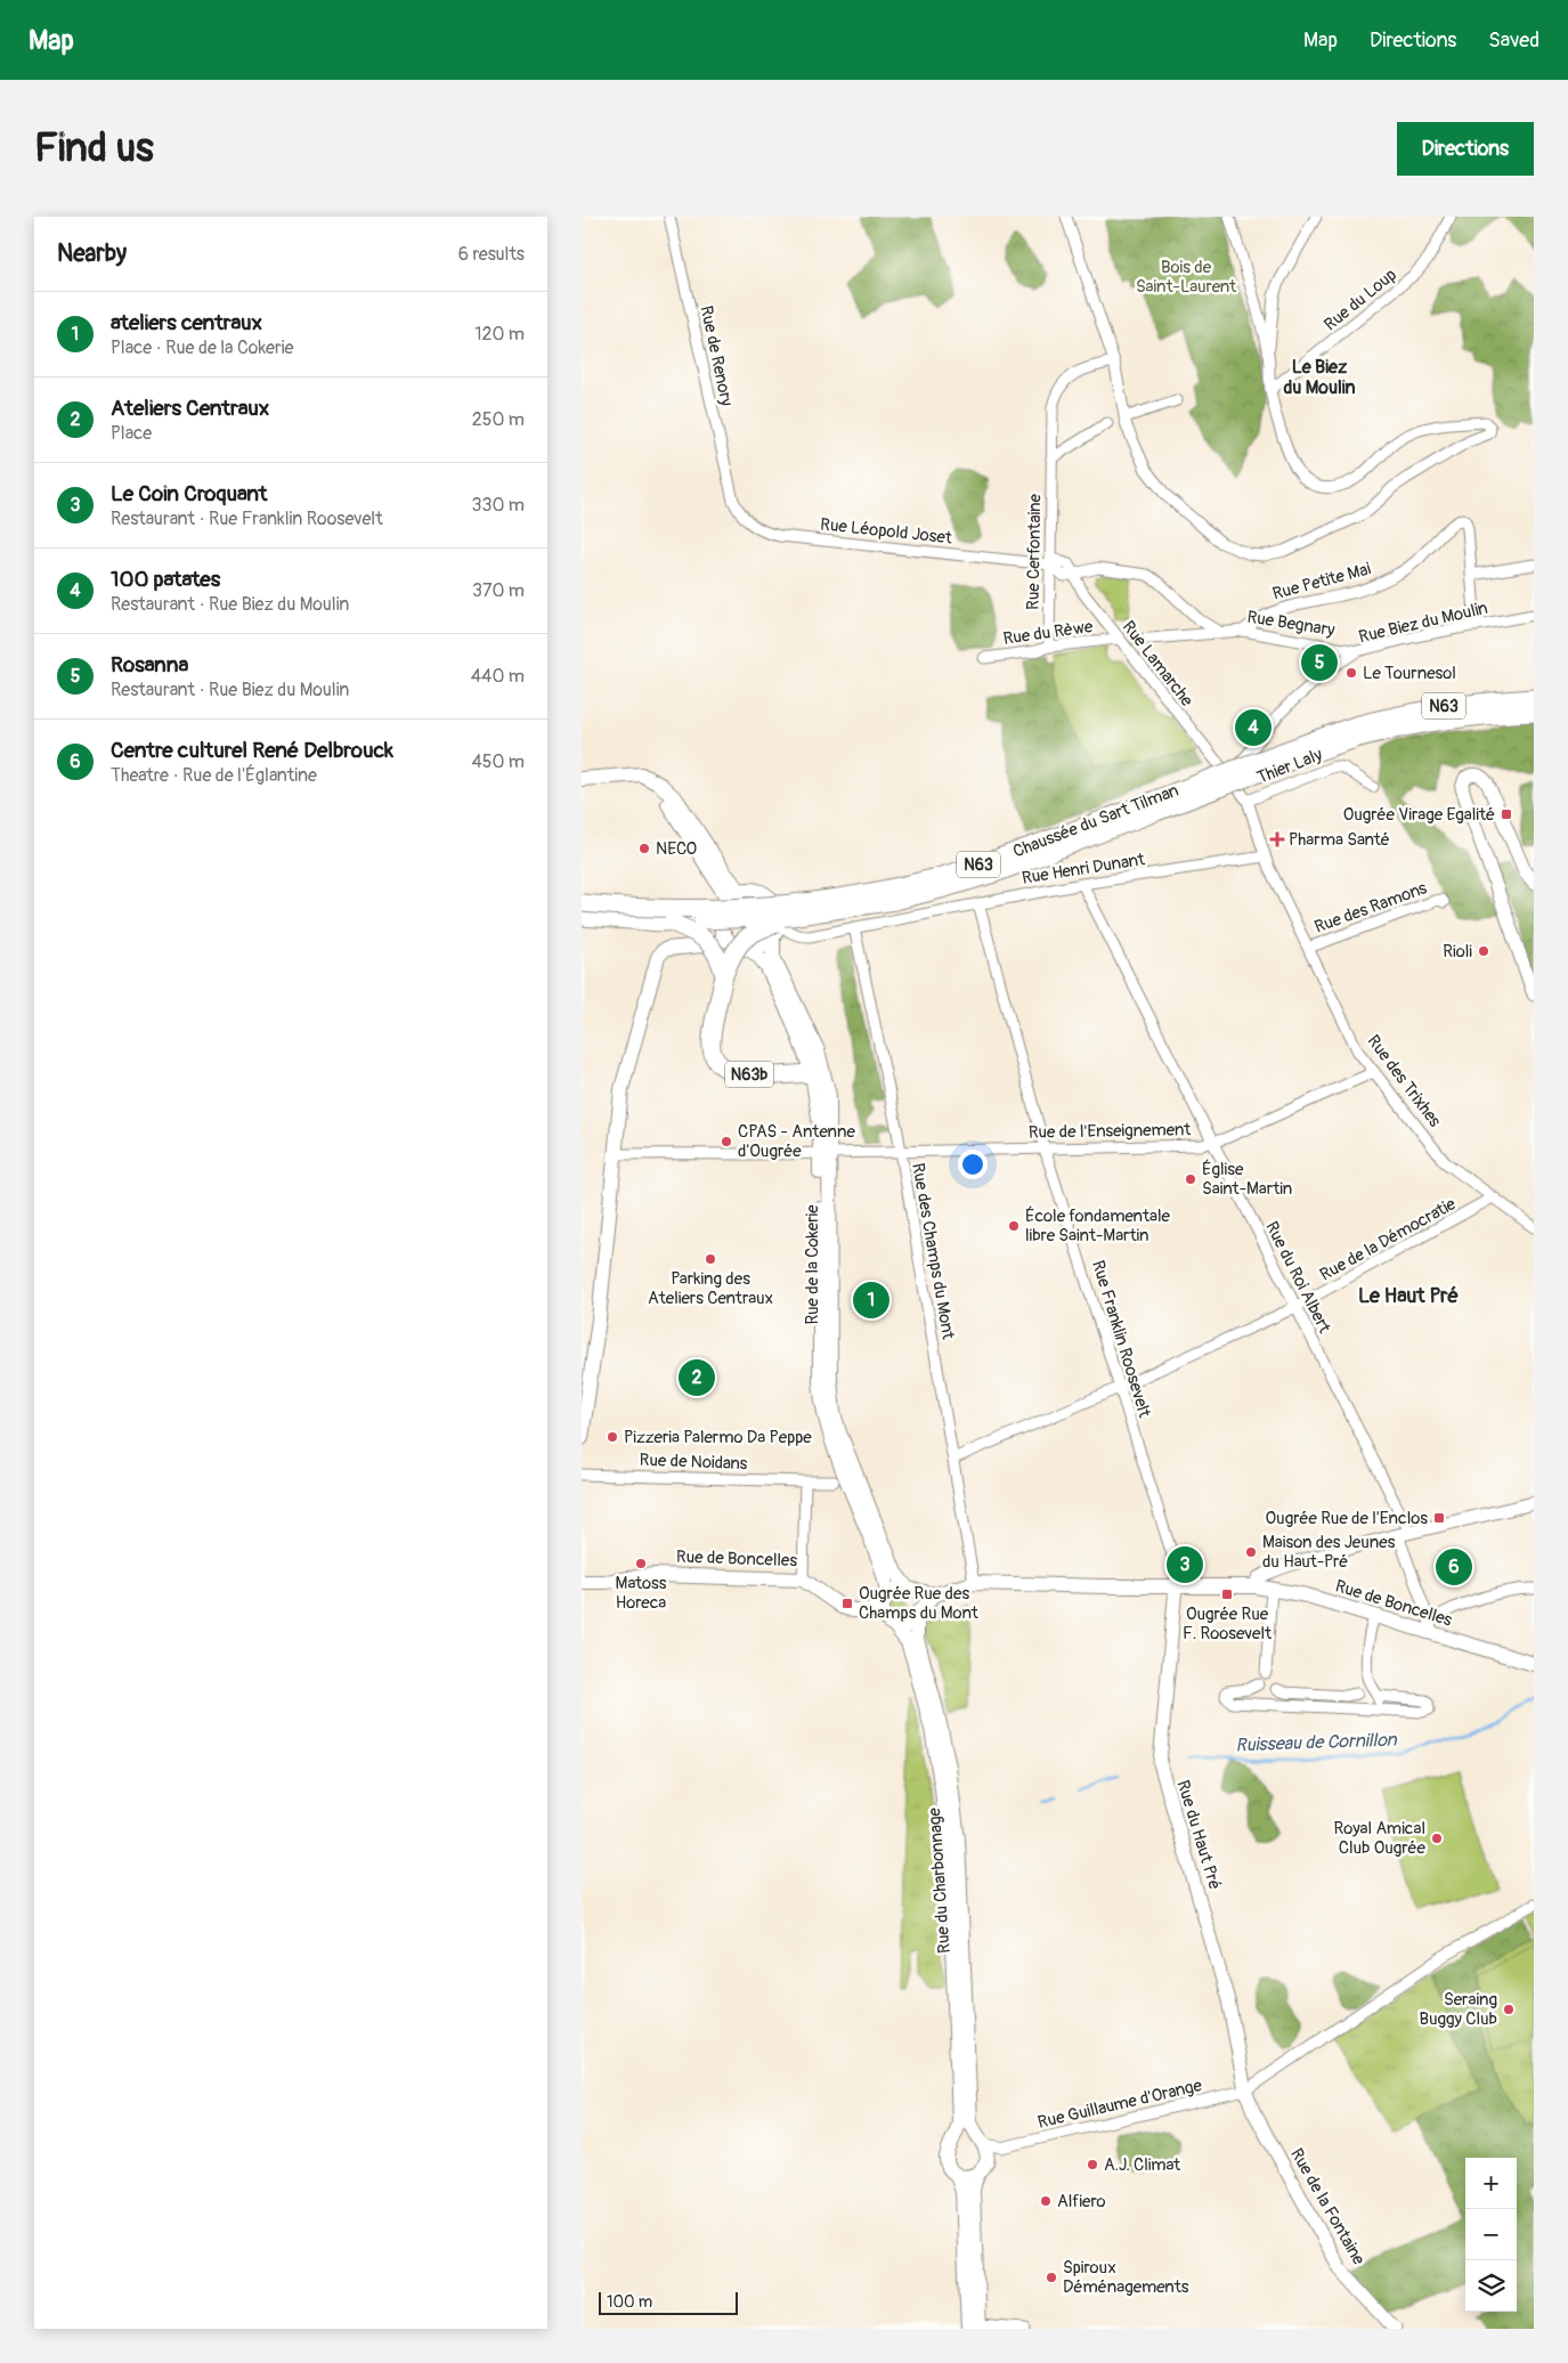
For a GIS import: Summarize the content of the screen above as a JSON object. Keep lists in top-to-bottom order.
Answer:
{
  "streets": {
    "highway": ["N63", "Chaussée du Sart Tilman", "N63b"],
    "main road": ["Rue de la Cokerie", "Rue de Boncelles", "Rue du Charbonnage"],
    "street": [
      "Rue du Loup",
      "Rue de Renory",
      "Rue Léopold Joset",
      "Rue Cerfontaine",
      "Rue Petite Mai",
      "Rue Biez du Moulin",
      "Rue Begnary",
      "Rue du Rèwe",
      "Rue Lamarche",
      "Thier Laly",
      "Rue Henri Dunant",
      "Rue des Ramons",
      "Rue des Trixhes",
      "Rue de l'Enseignement",
      "Rue de la Démocratie",
      "Rue des Champs du Mont",
      "Rue du Roi Albert",
      "Rue Franklin Roosevelt",
      "Rue de Noidans",
      "Rue du Haut Pré",
      "Rue Guillaume d'Orange",
      "Rue de la Fontaine"
    ]
  },
  "crossings": [
    ["Rue de Renory", "Rue Léopold Joset"],
    ["Rue Léopold Joset", "Rue Cerfontaine"],
    ["Rue Cerfontaine", "Rue du Rèwe"],
    ["Rue Petite Mai", "Rue Begnary"],
    ["Rue Biez du Moulin", "Rue Begnary"],
    ["Rue Biez du Moulin", "Rue Lamarche"],
    ["Rue du Rèwe", "Rue Lamarche"],
    ["Chaussée du Sart Tilman", "Rue Henri Dunant"],
    ["Rue Henri Dunant", "Rue des Trixhes"],
    ["Rue Henri Dunant", "Rue des Champs du Mont"],
    ["Rue Henri Dunant", "Rue du Roi Albert"],
    ["Rue Henri Dunant", "Rue Franklin Roosevelt"],
    ["Rue des Ramons", "Rue des Trixhes"],
    ["N63b", "Rue de la Cokerie"],
    ["Rue des Trixhes", "Rue de l'Enseignement"],
    ["Rue des Trixhes", "Rue de la Démocratie"],
    ["Rue de l'Enseignement", "Rue des Champs du Mont"],
    ["Rue de l'Enseignement", "Rue de la Cokerie"],
    ["Rue de l'Enseignement", "Rue du Roi Albert"],
    ["Rue de l'Enseignement", "Rue Franklin Roosevelt"],
    ["Rue de la Démocratie", "Rue des Champs du Mont"],
    ["Rue de la Démocratie", "Rue du Roi Albert"],
    ["Rue de la Démocratie", "Rue Franklin Roosevelt"],
    ["Rue des Champs du Mont", "Rue de Boncelles"],
    ["Rue de la Cokerie", "Rue de Boncelles"],
    ["Rue de la Cokerie", "Rue du Charbonnage"],
    ["Rue du Roi Albert", "Rue de Boncelles"],
    ["Rue Franklin Roosevelt", "Rue de Boncelles"],
    ["Rue Franklin Roosevelt", "Rue du Haut Pré"],
    ["Rue de Boncelles", "Rue du Haut Pré"],
    ["Rue de Boncelles", "Rue du Charbonnage"],
    ["Rue du Haut Pré", "Rue Guillaume d'Orange"],
    ["Rue du Haut Pré", "Rue de la Fontaine"],
    ["Rue du Charbonnage", "Rue Guillaume d'Orange"],
    ["Rue Guillaume d'Orange", "Rue de la Fontaine"]
  ],
  "districts": ["Le Biez du Moulin", "Le Haut Pré"],
  "water": ["Ruisseau de Cornillon"],
  "parks": ["Bois de Saint-Laurent"],
  "places": {
    "other": [
      "Le Tournesol",
      "NECO",
      "Rioli",
      "CPAS - Antenne d'Ougrée",
      "Église Saint-Martin",
      "École fondamentale libre Saint-Martin",
      "Parking des Ateliers Centraux",
      "Pizzeria Palermo Da Peppe",
      "Maison des Jeunes du Haut-Pré",
      "Matoss Horeca",
      "Royal Amical Club Ougrée",
      "Seraing Buggy Club",
      "A.J. Climat",
      "Alfiero",
      "Spiroux Déménagements"
    ],
    "transit": [
      "Ougrée Virage Egalité",
      "Ougrée Rue de l'Enclos",
      "Ougrée Rue F. Roosevelt",
      "Ougrée Rue des Champs du Mont"
    ],
    "health": ["Pharma Santé"]
  },
  "scale_bar": "100 m",
  "page": {
    "header": "Map",
    "nav": ["Map", "Directions", "Saved"],
    "buttons": "Directions",
    "title": "Find us",
    "heading": ["Nearby", "6 results"],
    "list": [
      {
        "mark": "1",
        "name": "ateliers centraux",
        "note": "Place · Rue de la Cokerie",
        "value": "120 m"
      },
      {
        "mark": "2",
        "name": "Ateliers Centraux",
        "note": "Place",
        "value": "250 m"
      },
      {
        "mark": "3",
        "name": "Le Coin Croquant",
        "note": "Restaurant · Rue Franklin Roosevelt",
        "value": "330 m"
      },
      {
        "mark": "4",
        "name": "100 patates",
        "note": "Restaurant · Rue Biez du Moulin",
        "value": "370 m"
      },
      {
        "mark": "5",
        "name": "Rosanna",
        "note": "Restaurant · Rue Biez du Moulin",
        "value": "440 m"
      },
      {
        "mark": "6",
        "name": "Centre culturel René Delbrouck",
        "note": "Theatre · Rue de l'Églantine",
        "value": "450 m"
      }
    ],
    "pins": [
      "5",
      "4",
      "1",
      "2",
      "3",
      "6"
    ],
    "map_buttons": ["+", "−"],
    "scale": "100 m"
  }
}
